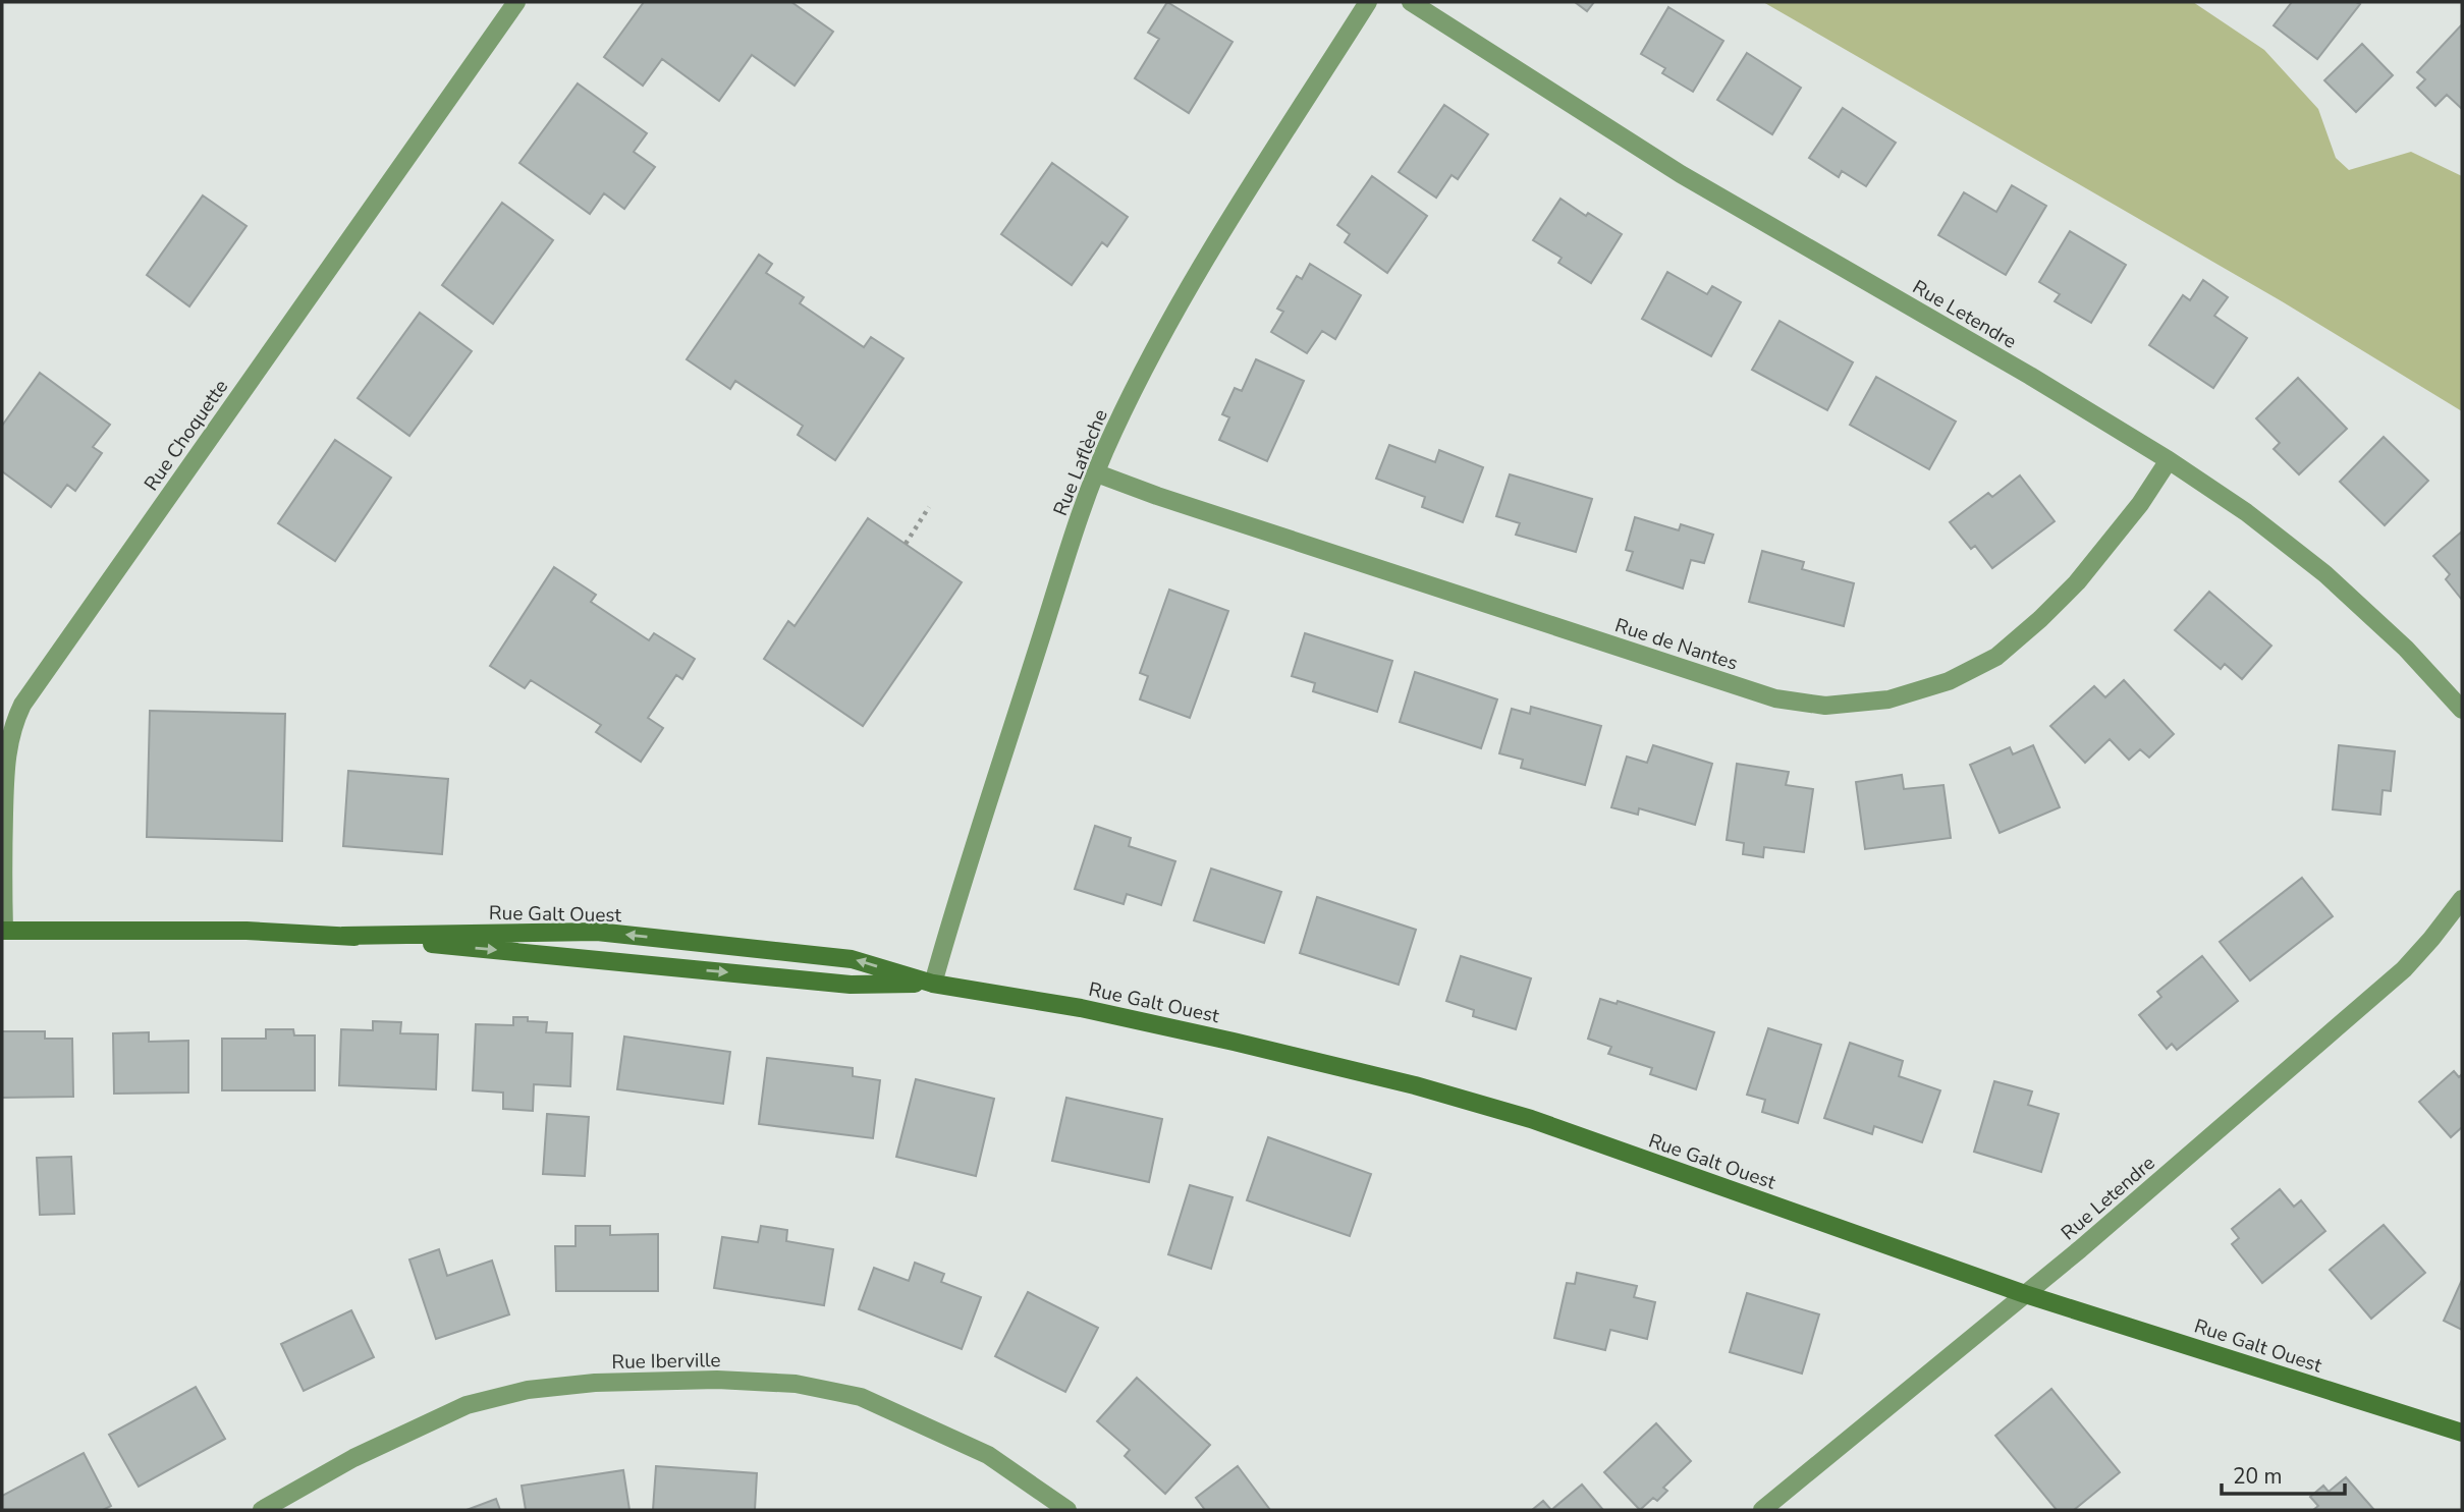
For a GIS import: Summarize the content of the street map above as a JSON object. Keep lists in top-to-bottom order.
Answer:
{
  "streets": {
    "street": [
      "Rue Letendre",
      "Rue Choquette",
      "Rue Laflèche",
      "Rue de Nantes",
      "Rue Galt Ouest",
      "Rue Iberville"
    ]
  },
  "crossings": [
    ["Rue Letendre", "Rue de Nantes"],
    ["Rue Letendre", "Rue Galt Ouest"],
    ["Rue Choquette", "Rue Galt Ouest"],
    ["Rue Laflèche", "Rue de Nantes"],
    ["Rue Laflèche", "Rue Galt Ouest"]
  ],
  "scale_bar": "20 m"
}
